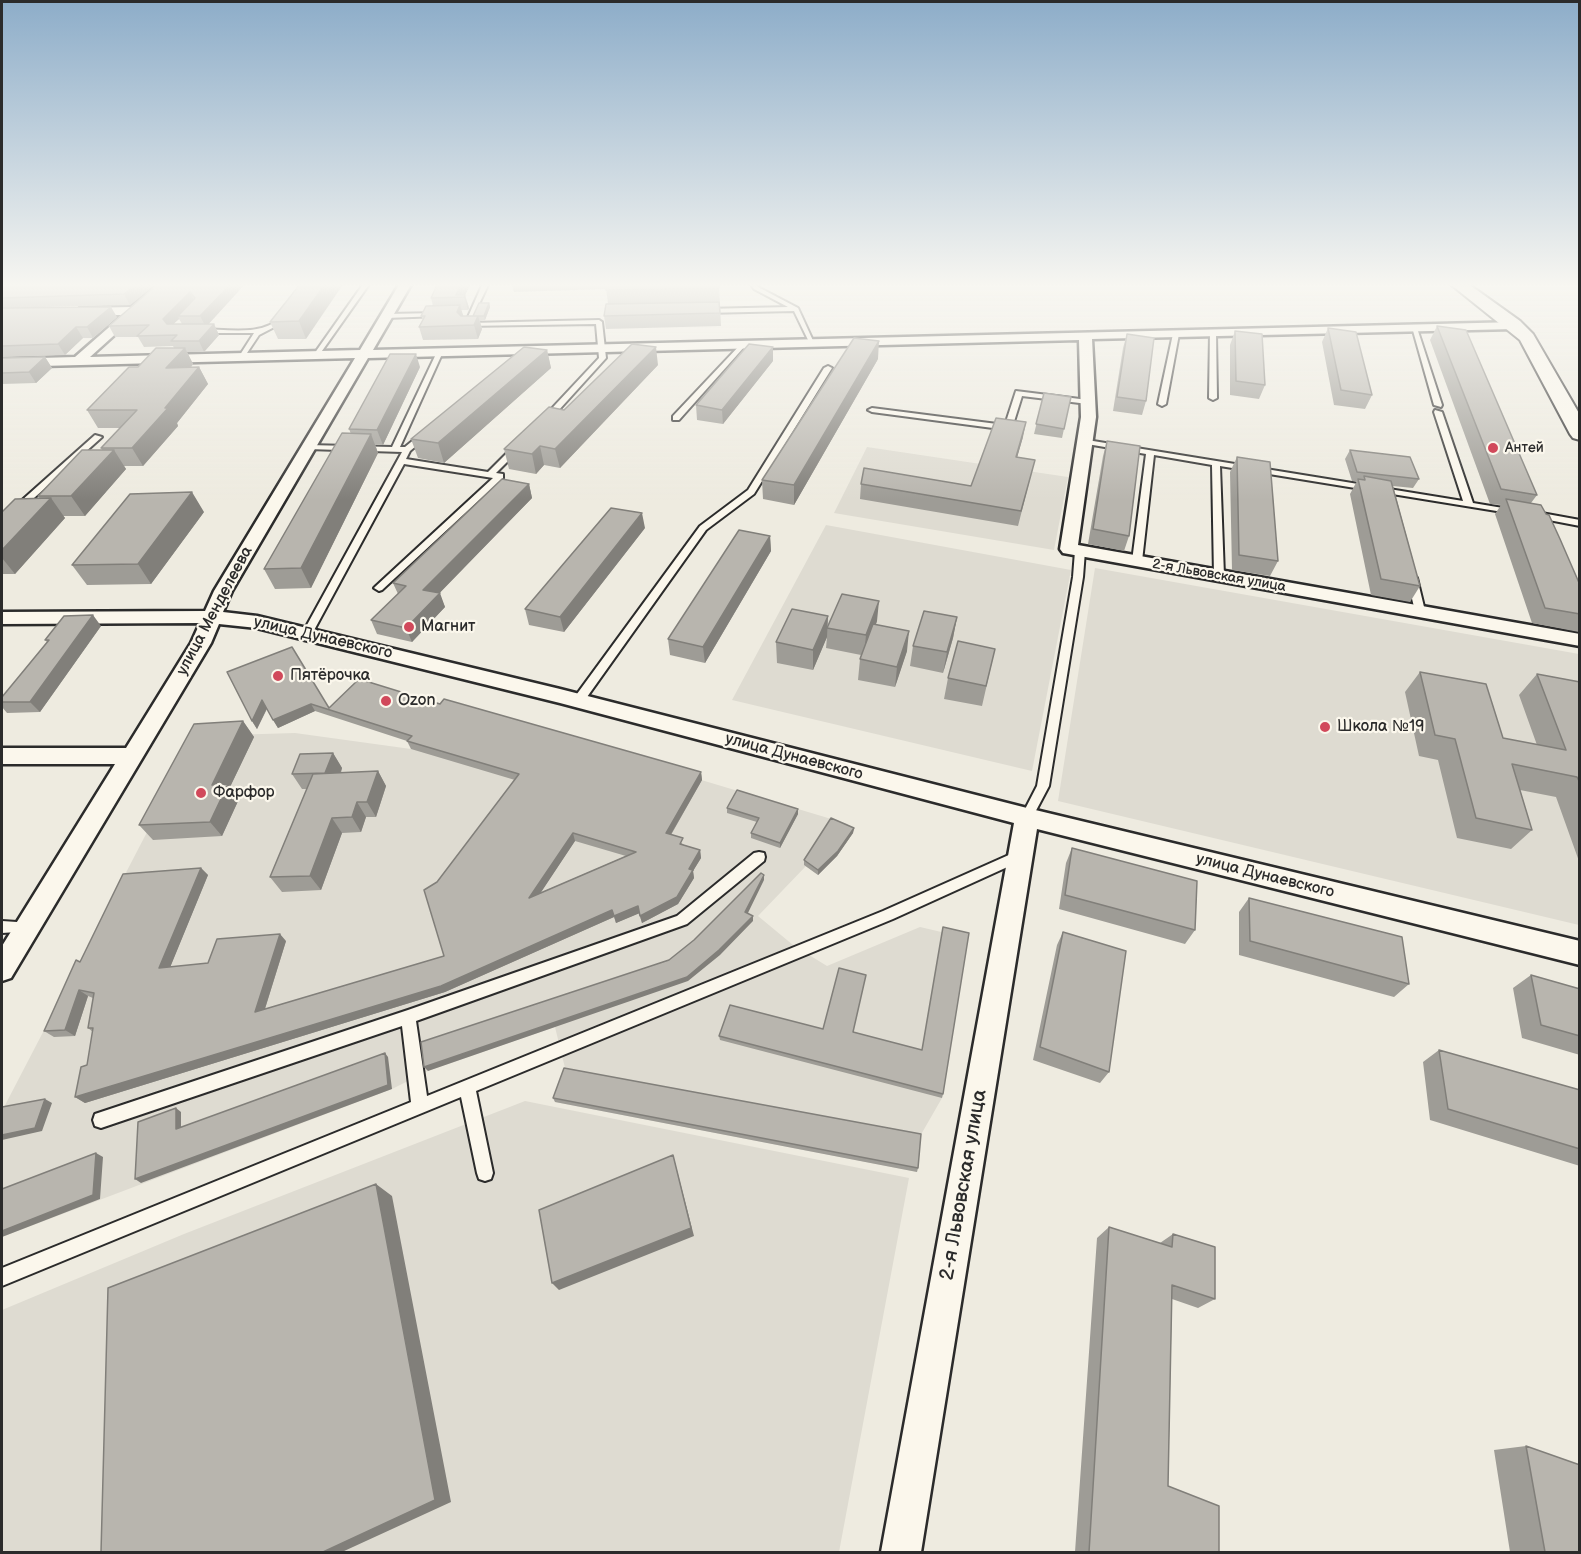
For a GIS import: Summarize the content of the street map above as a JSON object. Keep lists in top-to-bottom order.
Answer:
{
  "streets": {
    "street": ["2-я Львовская улица", "улица Менделеева", "улица Дунаевского"]
  },
  "crossings": [
    ["2-я Львовская улица", "улица Дунаевского"],
    ["улица Менделеева", "улица Дунаевского"]
  ],
  "places": [
    "Антей",
    "Магнит",
    "Пятёрочка",
    "Ozon",
    "Школа №19",
    "Фарфор"
  ]
}
